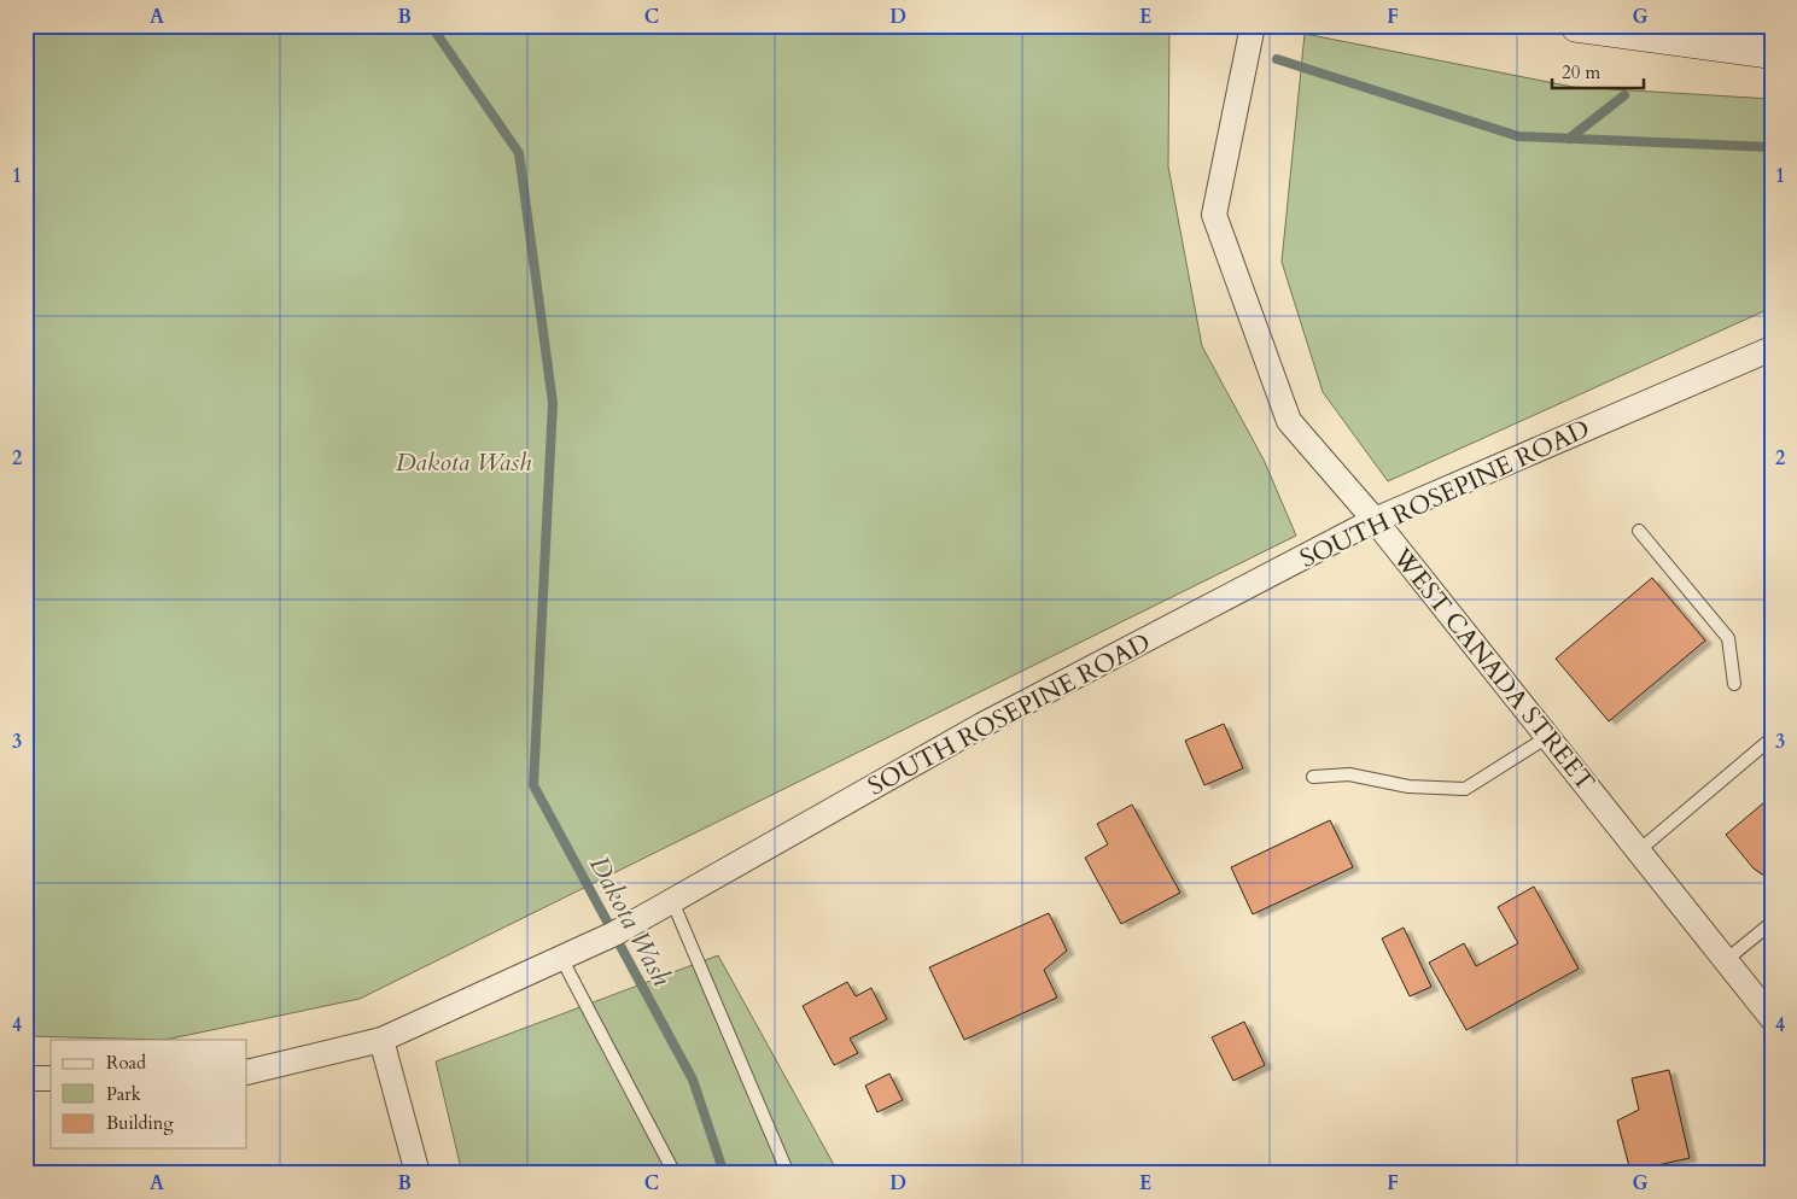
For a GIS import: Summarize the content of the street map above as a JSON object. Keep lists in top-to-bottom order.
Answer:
{
  "streets": {
    "street": ["SOUTH ROSEPINE ROAD", "WEST CANADA STREET"]
  },
  "crossings": [
    ["SOUTH ROSEPINE ROAD", "WEST CANADA STREET"]
  ],
  "water": ["Dakota Wash"],
  "parks": ["Dakota Wash"],
  "legend": ["Road", "Park", "Building"],
  "scale_bar": "20 m",
  "grid": {
    "columns": [
      "A",
      "B",
      "C",
      "D",
      "E",
      "F",
      "G"
    ],
    "rows": [
      "1",
      "2",
      "3",
      "4"
    ]
  }
}
